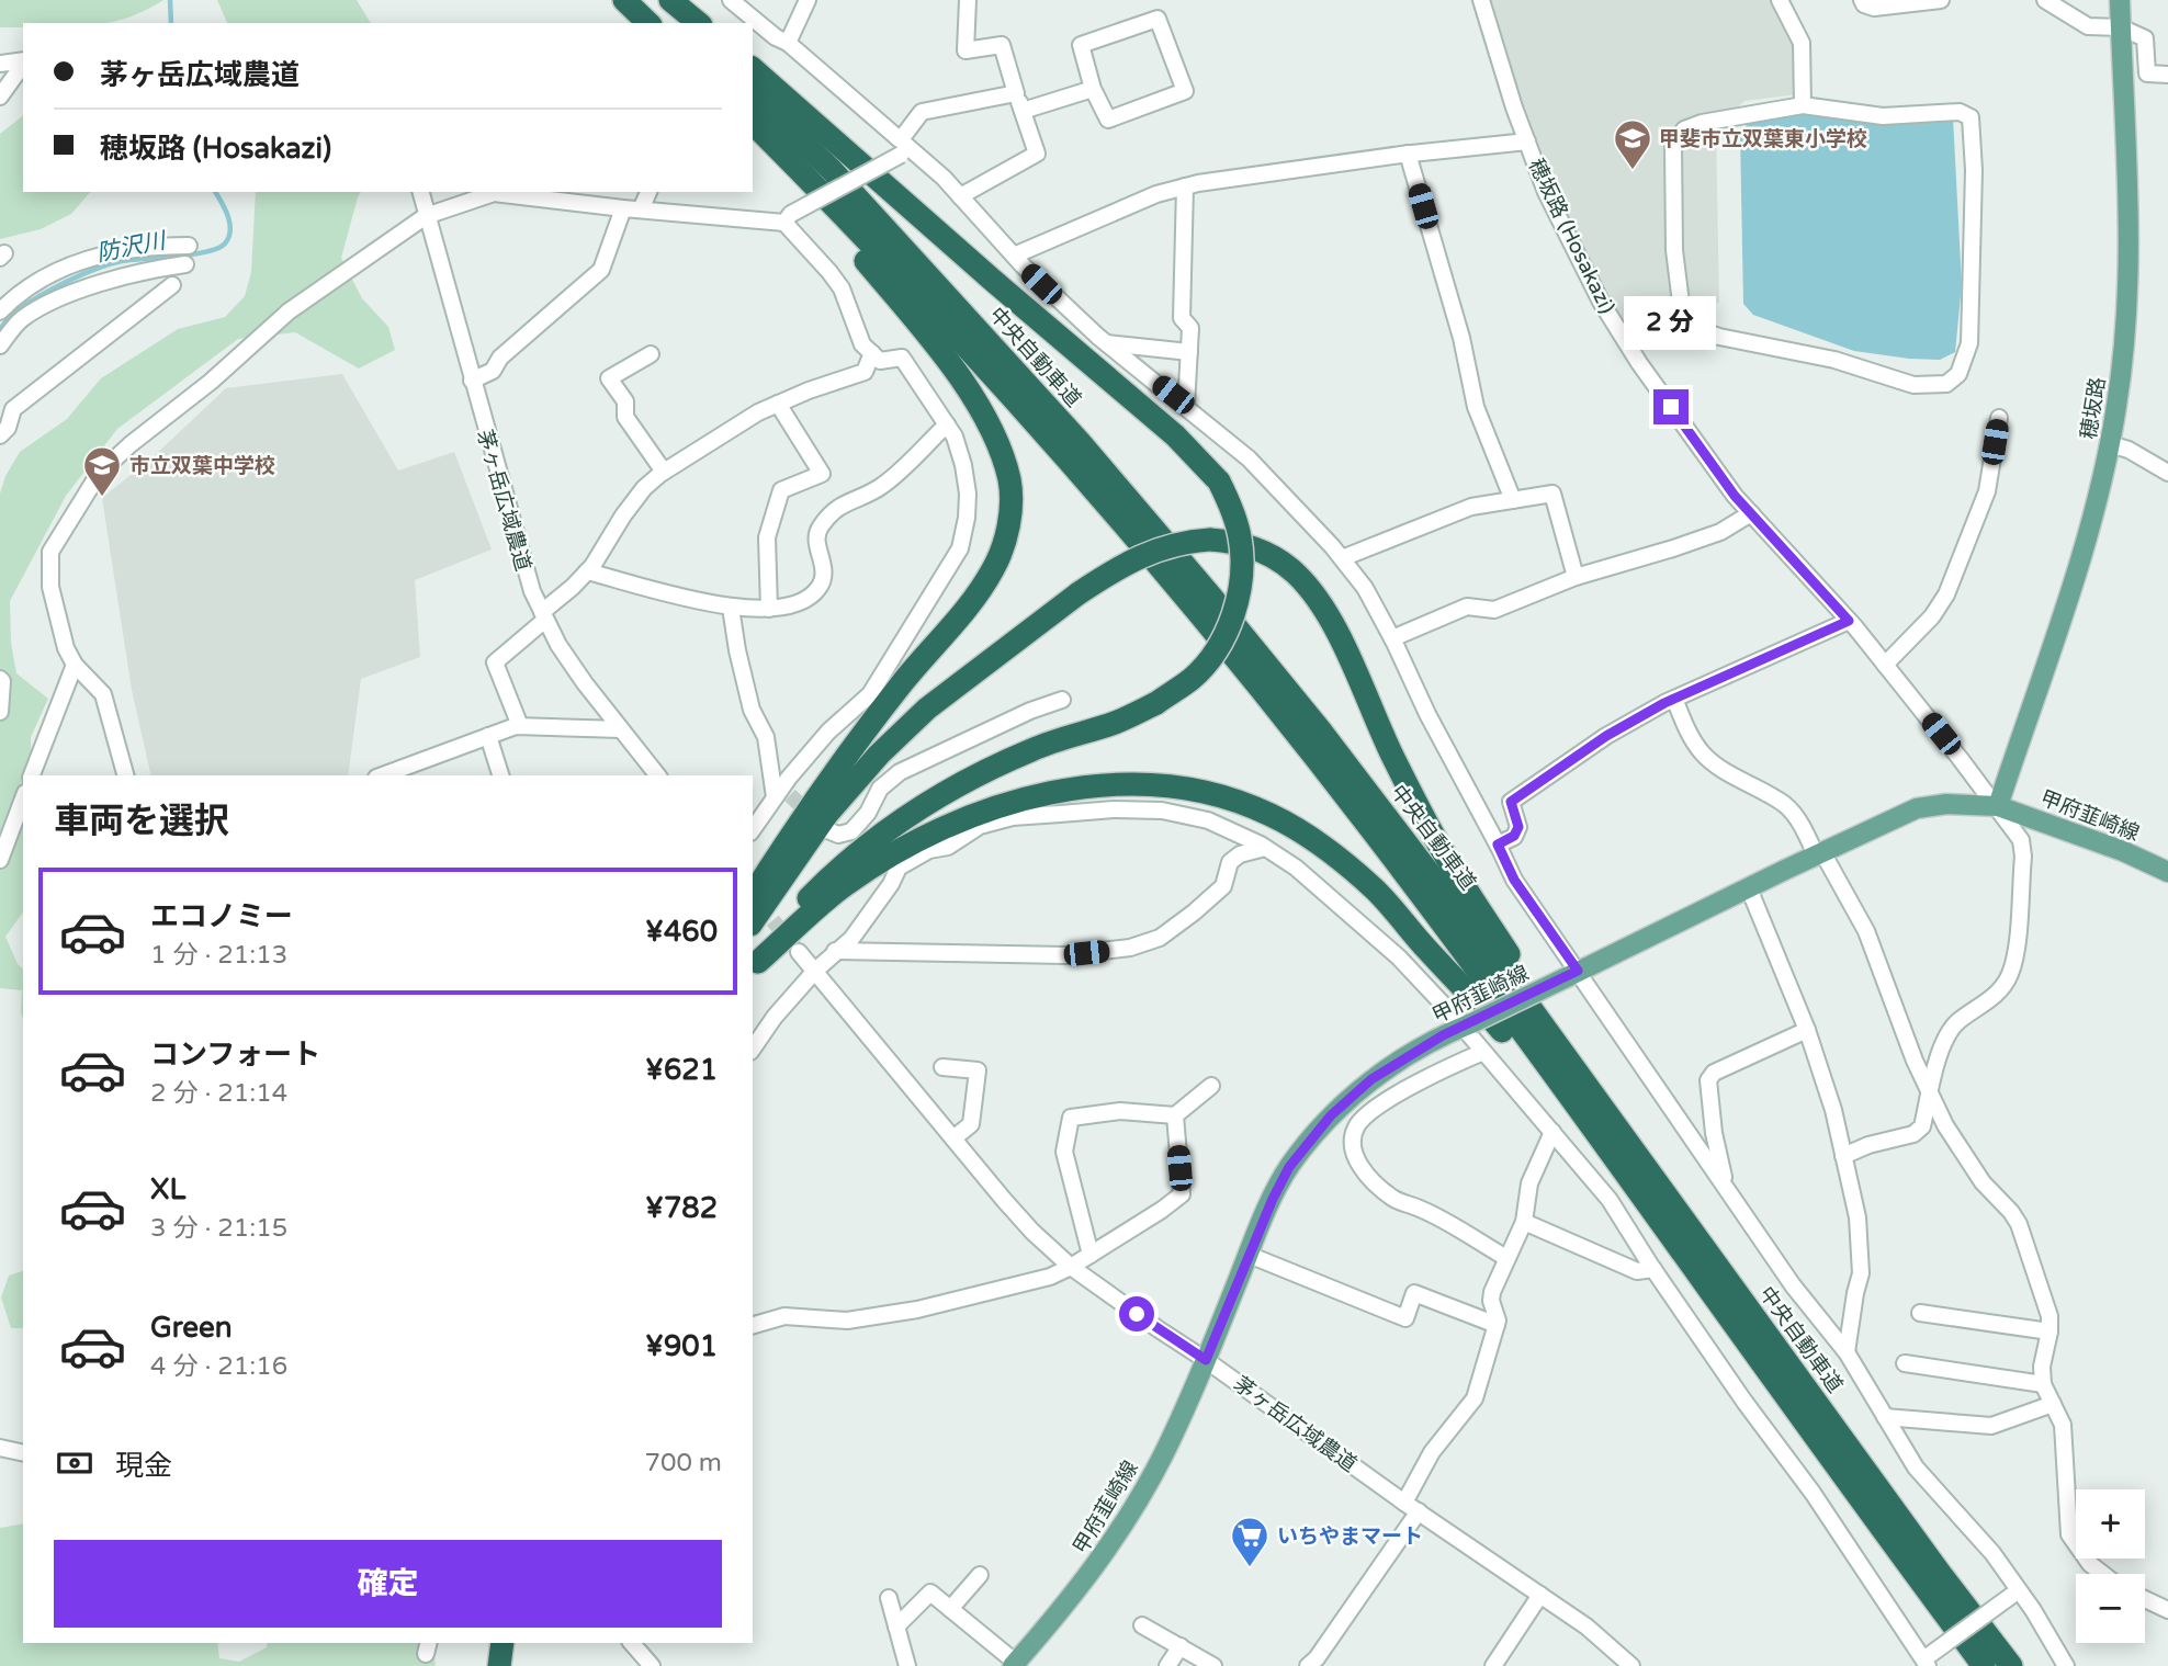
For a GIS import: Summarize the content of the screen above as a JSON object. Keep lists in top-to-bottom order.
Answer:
{
  "streets": {
    "highway": ["中央自動車道"],
    "main road": ["穂坂路", "甲府韮崎線"],
    "street": ["穂坂路 (Hosakazi)", "茅ヶ岳広域農道"]
  },
  "crossings": [
    ["穂坂路 (Hosakazi)", "穂坂路"],
    ["穂坂路 (Hosakazi)", "甲府韮崎線"],
    ["穂坂路", "甲府韮崎線"],
    ["茅ヶ岳広域農道", "甲府韮崎線"]
  ],
  "water": ["防沢川"],
  "places": {
    "school or university": ["甲斐市立双葉東小学校", "市立双葉中学校"],
    "supermarket": ["いちやまマート"]
  },
  "page": {
    "banner": ["茅ヶ岳広域農道", "穂坂路 (Hosakazi)"],
    "bubble": "2 分",
    "heading": "車両を選択",
    "list": [
      {
        "name": "エコノミー",
        "note": "1 分 · 21:13",
        "value": "¥460"
      },
      {
        "name": "コンフォート",
        "note": "2 分 · 21:14",
        "value": "¥621"
      },
      {
        "name": "XL",
        "note": "3 分 · 21:15",
        "value": "¥782"
      },
      {
        "name": "Green",
        "note": "4 分 · 21:16",
        "value": "¥901"
      }
    ],
    "pay": ["現金", "700 m"],
    "map_buttons": ["+", "−"],
    "buttons": "確定"
  }
}
